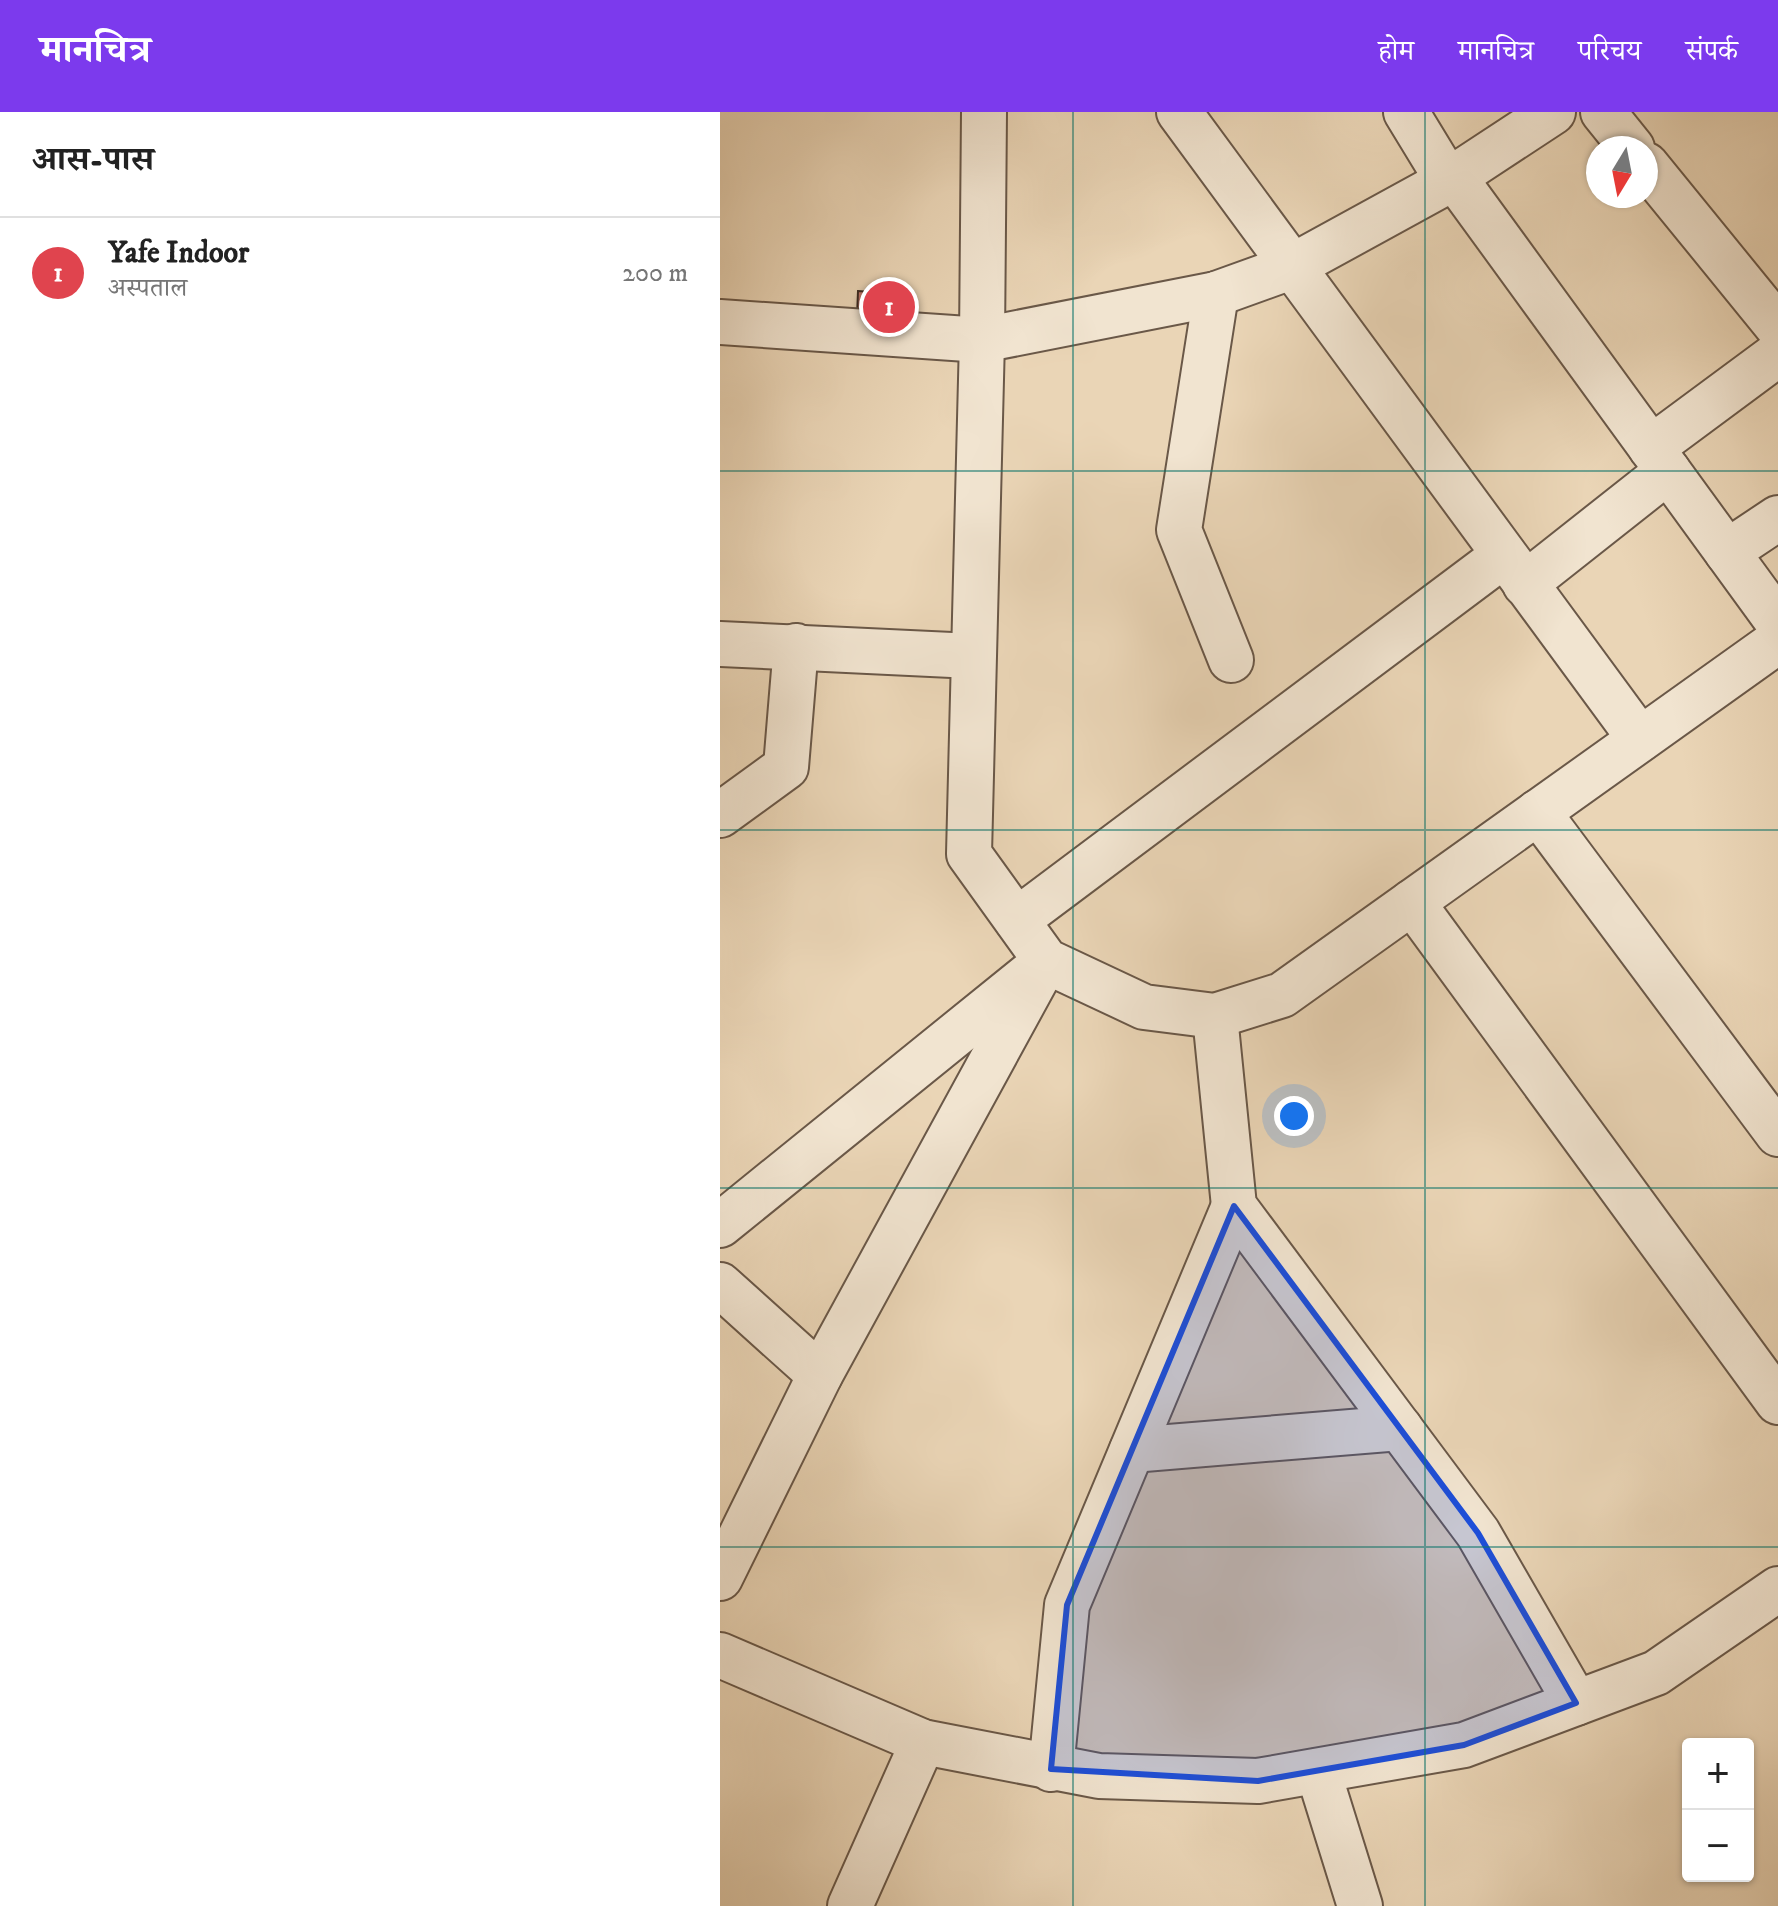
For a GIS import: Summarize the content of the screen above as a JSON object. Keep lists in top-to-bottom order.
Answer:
{
  "north": "bottom",
  "page": {
    "header": "मानचित्र",
    "nav": [
      "होम",
      "मानचित्र",
      "परिचय",
      "संपर्क"
    ],
    "heading": "आस-पास",
    "list": [
      {
        "mark": "1",
        "name": "Yafe Indoor",
        "note": "अस्पताल",
        "value": "200 m"
      }
    ],
    "pins": "1",
    "map_buttons": ["+", "−"]
  }
}
